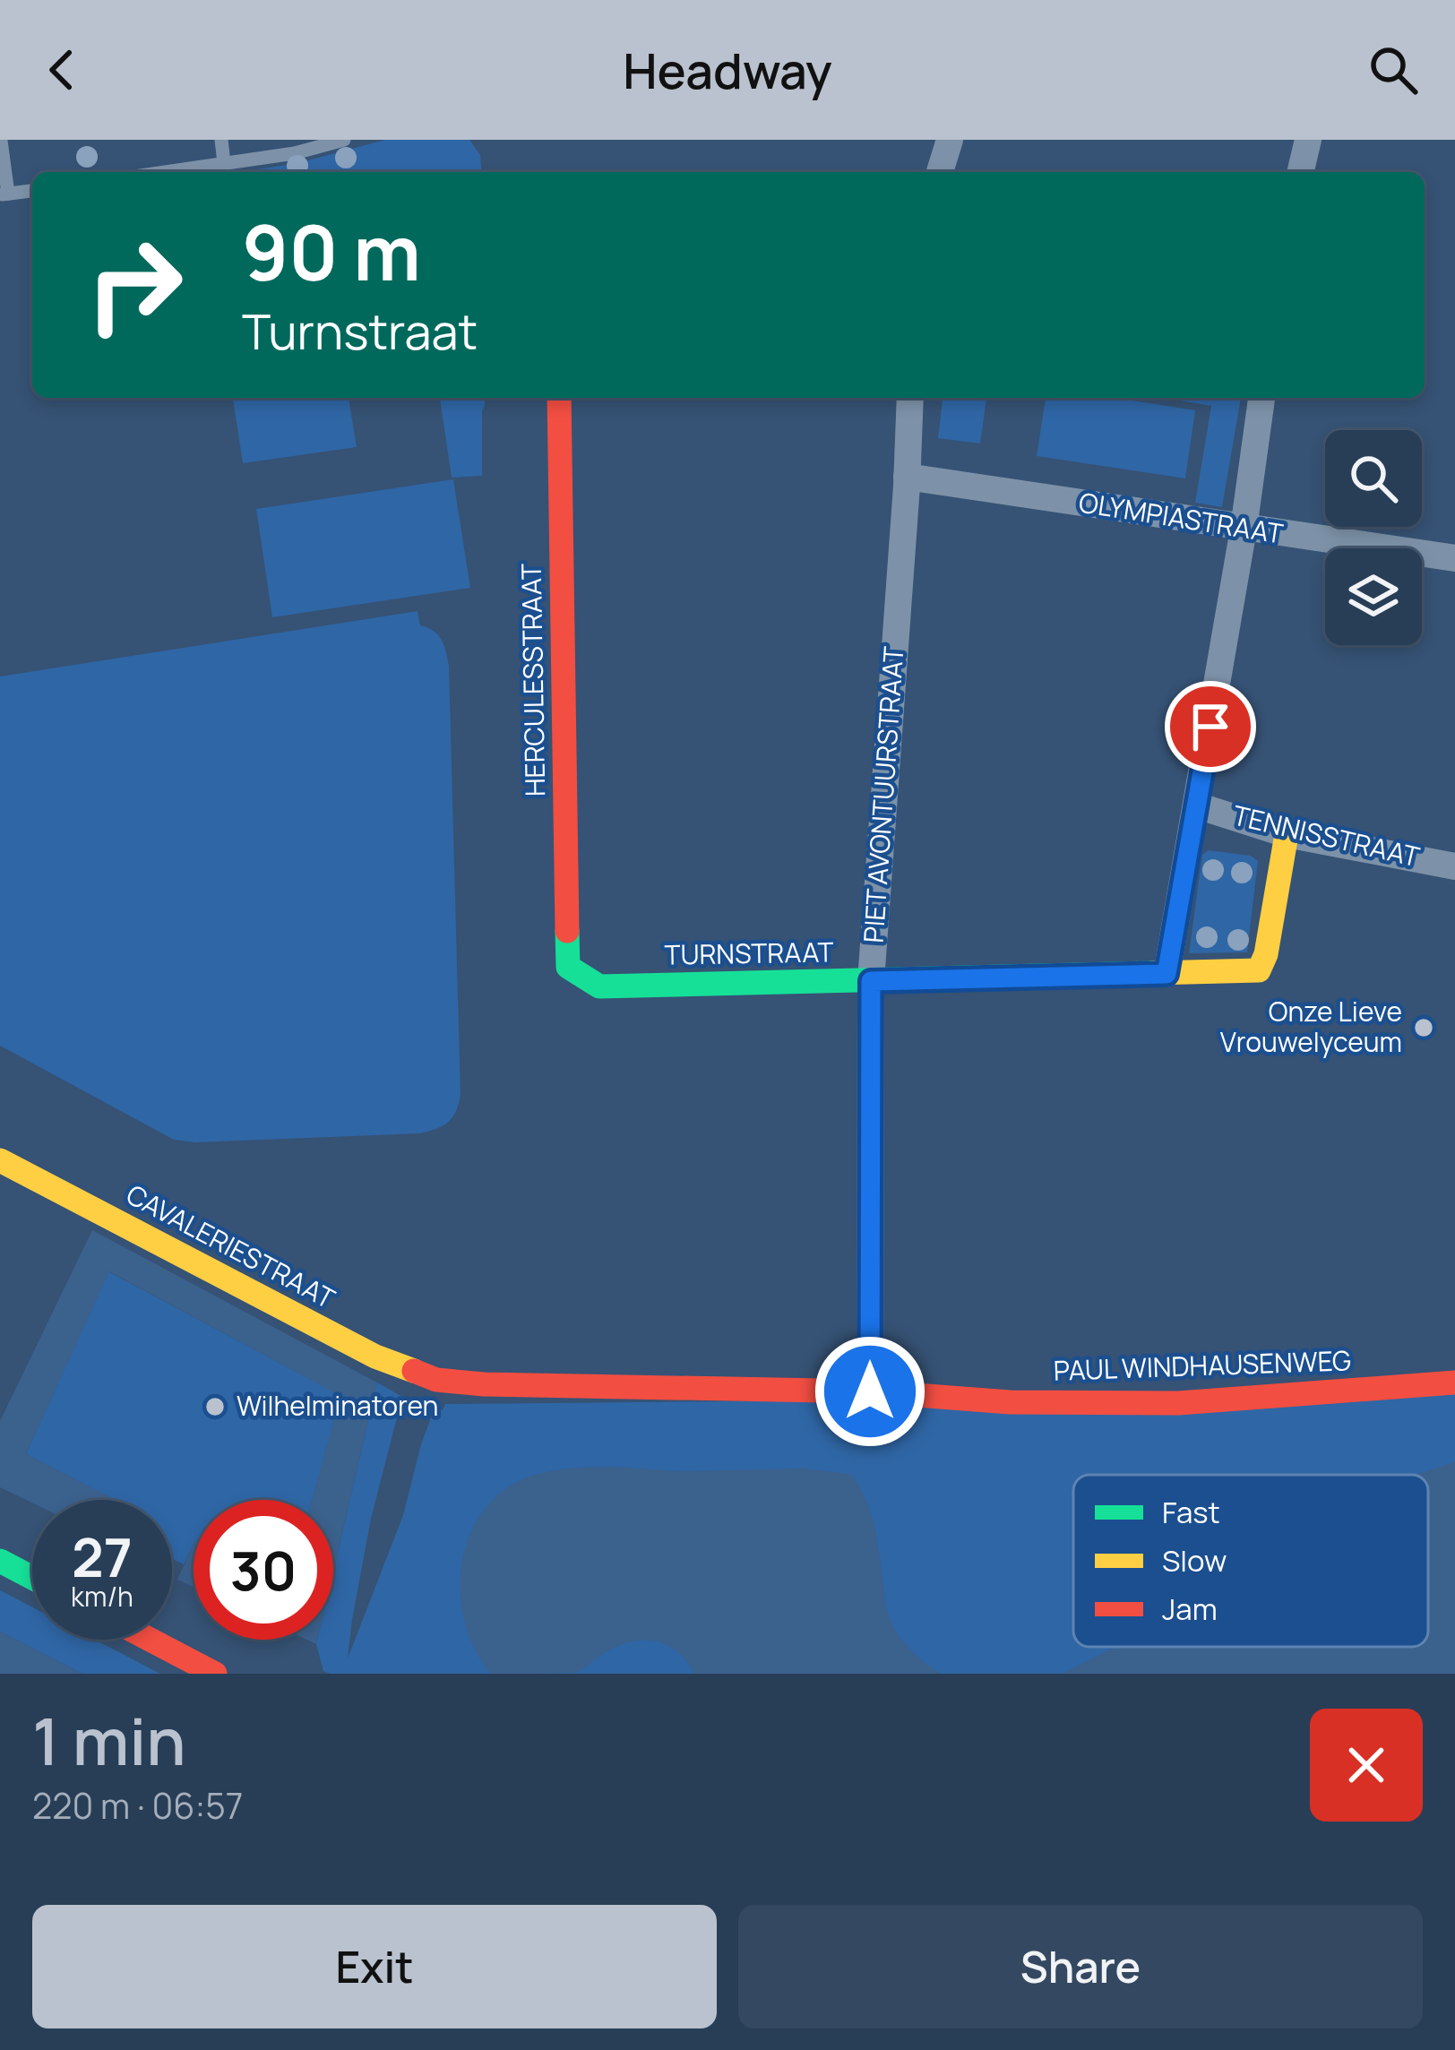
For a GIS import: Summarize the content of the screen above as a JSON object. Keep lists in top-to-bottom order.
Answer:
{
  "streets": {
    "street": [
      "OLYMPIASTRAAT",
      "HERCULESSTRAAT",
      "PIET AVONTUURSTRAAT",
      "TENNISSTRAAT",
      "TURNSTRAAT",
      "CAVALERIESTRAAT",
      "PAUL WINDHAUSENWEG"
    ]
  },
  "crossings": [
    ["OLYMPIASTRAAT", "PIET AVONTUURSTRAAT"],
    ["HERCULESSTRAAT", "TURNSTRAAT"],
    ["PIET AVONTUURSTRAAT", "TURNSTRAAT"],
    ["PIET AVONTUURSTRAAT", "PAUL WINDHAUSENWEG"],
    ["TENNISSTRAAT", "TURNSTRAAT"],
    ["CAVALERIESTRAAT", "PAUL WINDHAUSENWEG"]
  ],
  "places": ["Onze Lieve Vrouwelyceum", "Wilhelminatoren"],
  "legend": ["Fast", "Slow", "Jam"],
  "page": {
    "header": "Headway",
    "turn": ["90 m", "Turnstraat"],
    "speed": "27 km/h",
    "limit": "30",
    "heading": ["1 min", "220 m · 06:57"],
    "buttons": ["Exit", "Share"]
  }
}
